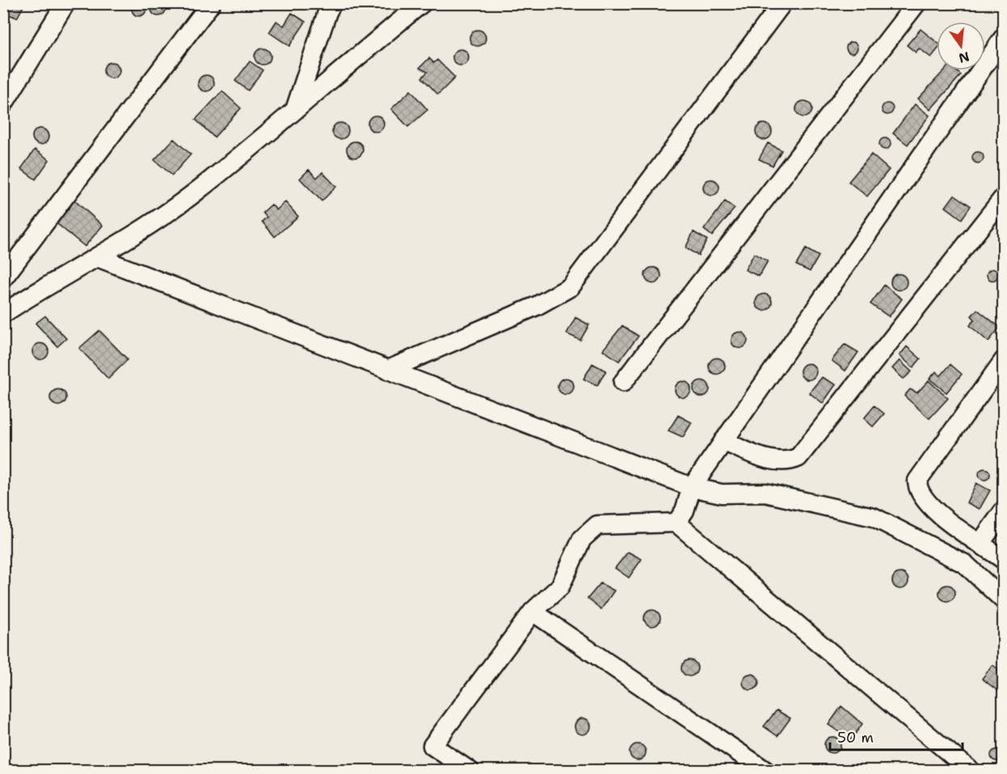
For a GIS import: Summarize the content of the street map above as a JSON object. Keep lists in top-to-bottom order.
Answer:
{
  "scale_bar": "50 m",
  "north": "bottom"
}
